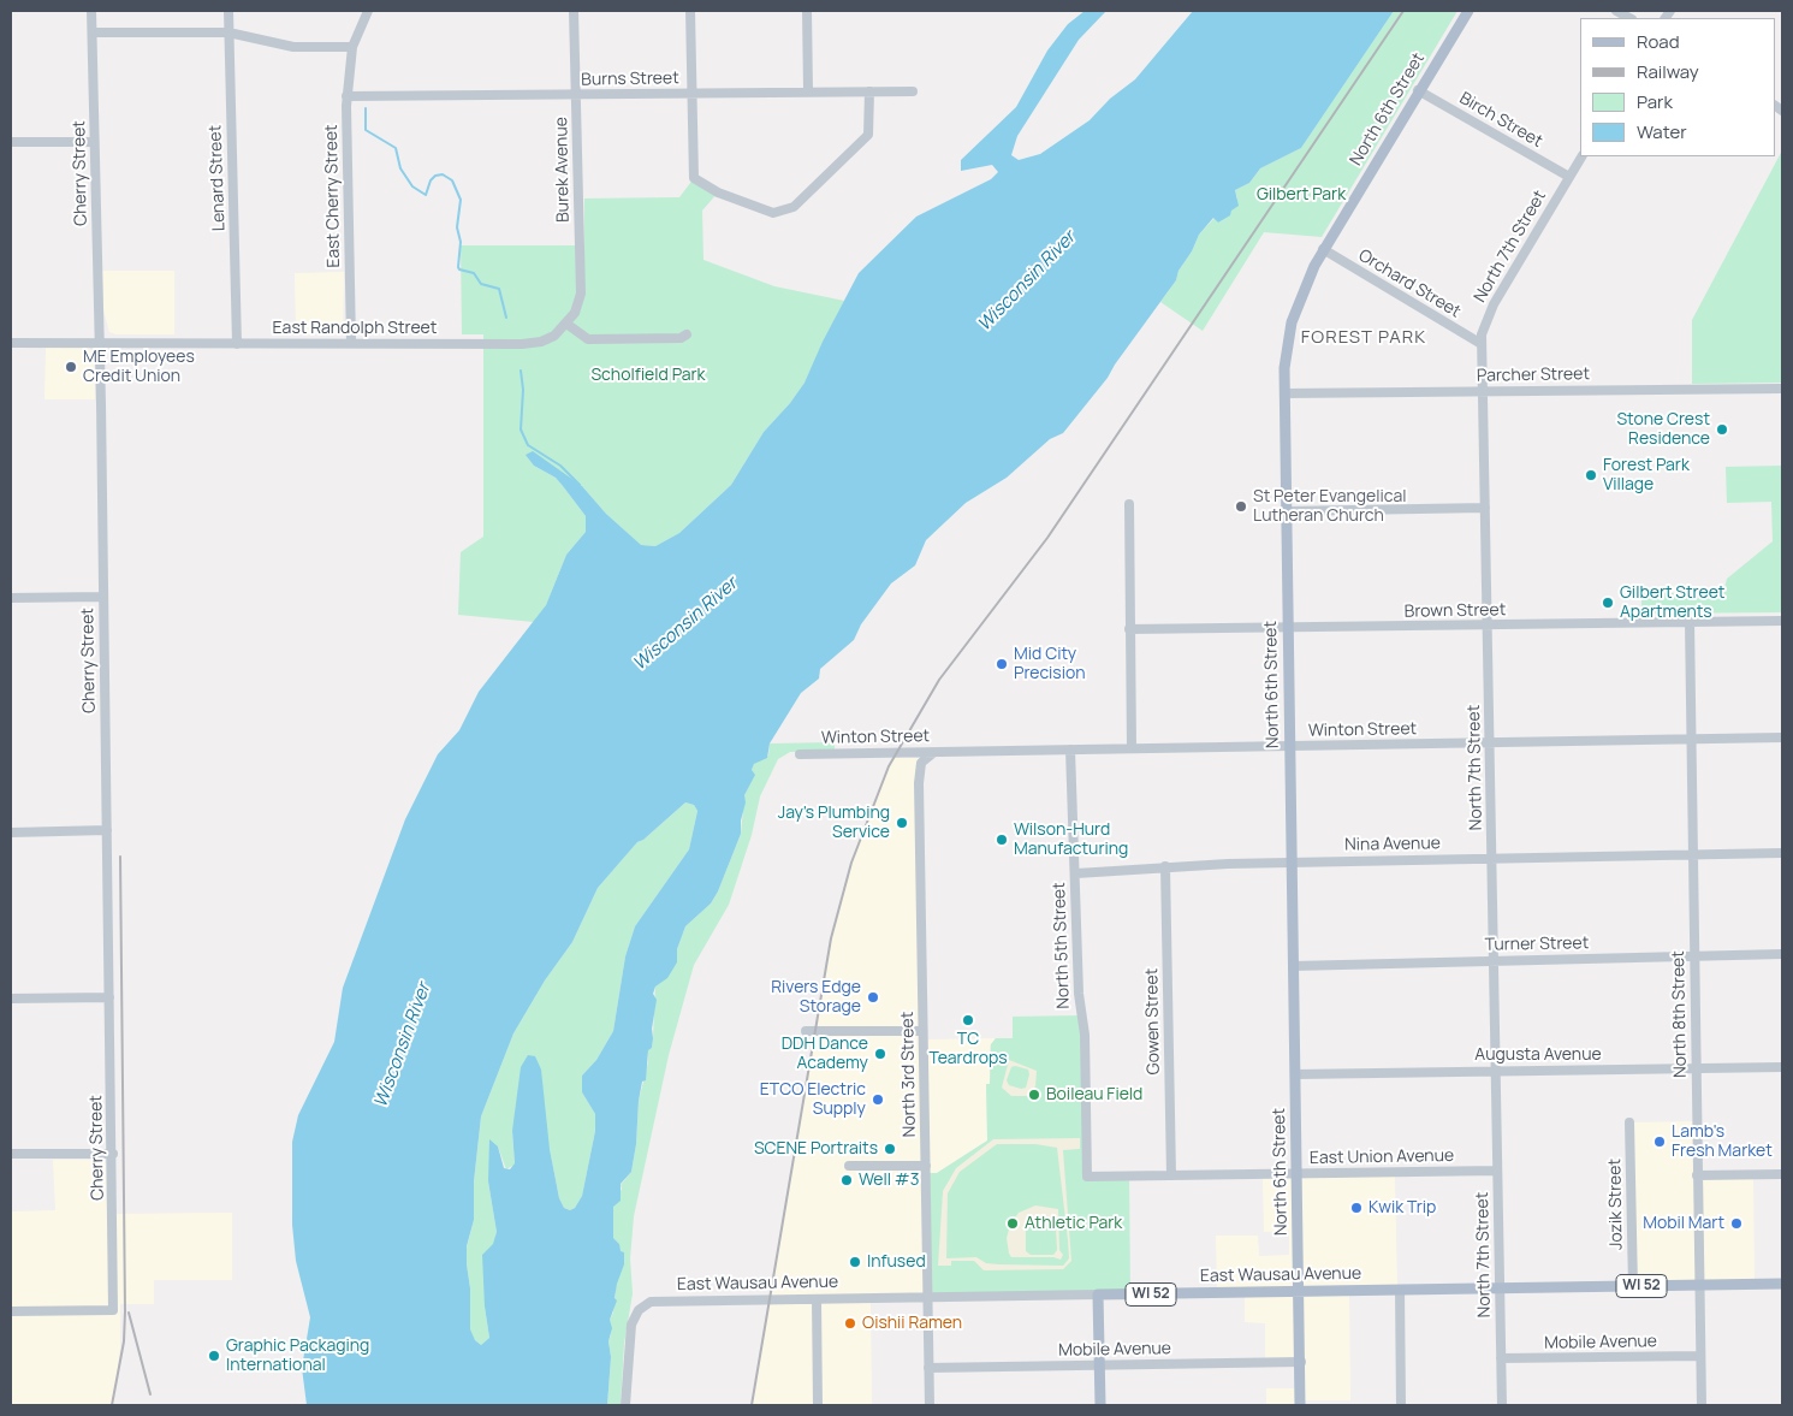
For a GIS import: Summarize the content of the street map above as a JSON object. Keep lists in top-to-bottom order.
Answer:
{
  "streets": {
    "main road": ["North 6th Street", "East Wausau Avenue", "WI 52"],
    "street": [
      "Burns Street",
      "Birch Street",
      "Burek Avenue",
      "Cherry Street",
      "Lenard Street",
      "East Cherry Street",
      "North 7th Street",
      "Orchard Street",
      "East Randolph Street",
      "Parcher Street",
      "Brown Street",
      "Winton Street",
      "Nina Avenue",
      "Turner Street",
      "North 5th Street",
      "North 8th Street",
      "Gowen Street",
      "Augusta Avenue",
      "North 3rd Street",
      "East Union Avenue",
      "Jozik Street",
      "Mobile Avenue"
    ]
  },
  "crossings": [
    ["Burns Street", "Burek Avenue"],
    ["Burns Street", "East Cherry Street"],
    ["North 6th Street", "Birch Street"],
    ["North 6th Street", "Orchard Street"],
    ["North 6th Street", "Parcher Street"],
    ["North 6th Street", "Brown Street"],
    ["North 6th Street", "Winton Street"],
    ["North 6th Street", "Nina Avenue"],
    ["North 6th Street", "Turner Street"],
    ["North 6th Street", "Augusta Avenue"],
    ["North 6th Street", "East Union Avenue"],
    ["North 6th Street", "East Wausau Avenue"],
    ["North 6th Street", "Mobile Avenue"],
    ["Birch Street", "North 7th Street"],
    ["Burek Avenue", "East Randolph Street"],
    ["Cherry Street", "East Randolph Street"],
    ["Lenard Street", "East Randolph Street"],
    ["East Cherry Street", "East Randolph Street"],
    ["North 7th Street", "Orchard Street"],
    ["North 7th Street", "Parcher Street"],
    ["North 7th Street", "Brown Street"],
    ["North 7th Street", "Winton Street"],
    ["North 7th Street", "Nina Avenue"],
    ["North 7th Street", "Turner Street"],
    ["North 7th Street", "Augusta Avenue"],
    ["North 7th Street", "East Union Avenue"],
    ["North 7th Street", "East Wausau Avenue"],
    ["North 7th Street", "Mobile Avenue"],
    ["Brown Street", "North 8th Street"],
    ["Winton Street", "North 5th Street"],
    ["Winton Street", "North 8th Street"],
    ["Winton Street", "North 3rd Street"],
    ["Nina Avenue", "North 5th Street"],
    ["Nina Avenue", "North 8th Street"],
    ["Nina Avenue", "Gowen Street"],
    ["Turner Street", "North 8th Street"],
    ["North 5th Street", "East Union Avenue"],
    ["North 8th Street", "Augusta Avenue"],
    ["North 8th Street", "East Wausau Avenue"],
    ["North 8th Street", "Mobile Avenue"],
    ["Gowen Street", "East Union Avenue"],
    ["North 3rd Street", "East Wausau Avenue"],
    ["North 3rd Street", "Mobile Avenue"],
    ["Jozik Street", "East Wausau Avenue"]
  ],
  "districts": ["FOREST PARK"],
  "water": ["Wisconsin River"],
  "parks": ["Gilbert Park", "Scholfield Park"],
  "places": [
    "ME Employees Credit Union",
    "Stone Crest Residence",
    "Forest Park Village",
    "St Peter Evangelical Lutheran Church",
    "Gilbert Street Apartments",
    "Mid City Precision",
    "Jay's Plumbing Service",
    "Wilson-Hurd Manufacturing",
    "Rivers Edge Storage",
    "TC Teardrops",
    "DDH Dance Academy",
    "Boileau Field",
    "ETCO Electric Supply",
    "Lamb's Fresh Market",
    "SCENE Portraits",
    "Well #3",
    "Kwik Trip",
    "Athletic Park",
    "Mobil Mart",
    "Infused",
    "Oishii Ramen",
    "Graphic Packaging International"
  ],
  "legend": [
    "Road",
    "Railway",
    "Park",
    "Water"
  ]
}
